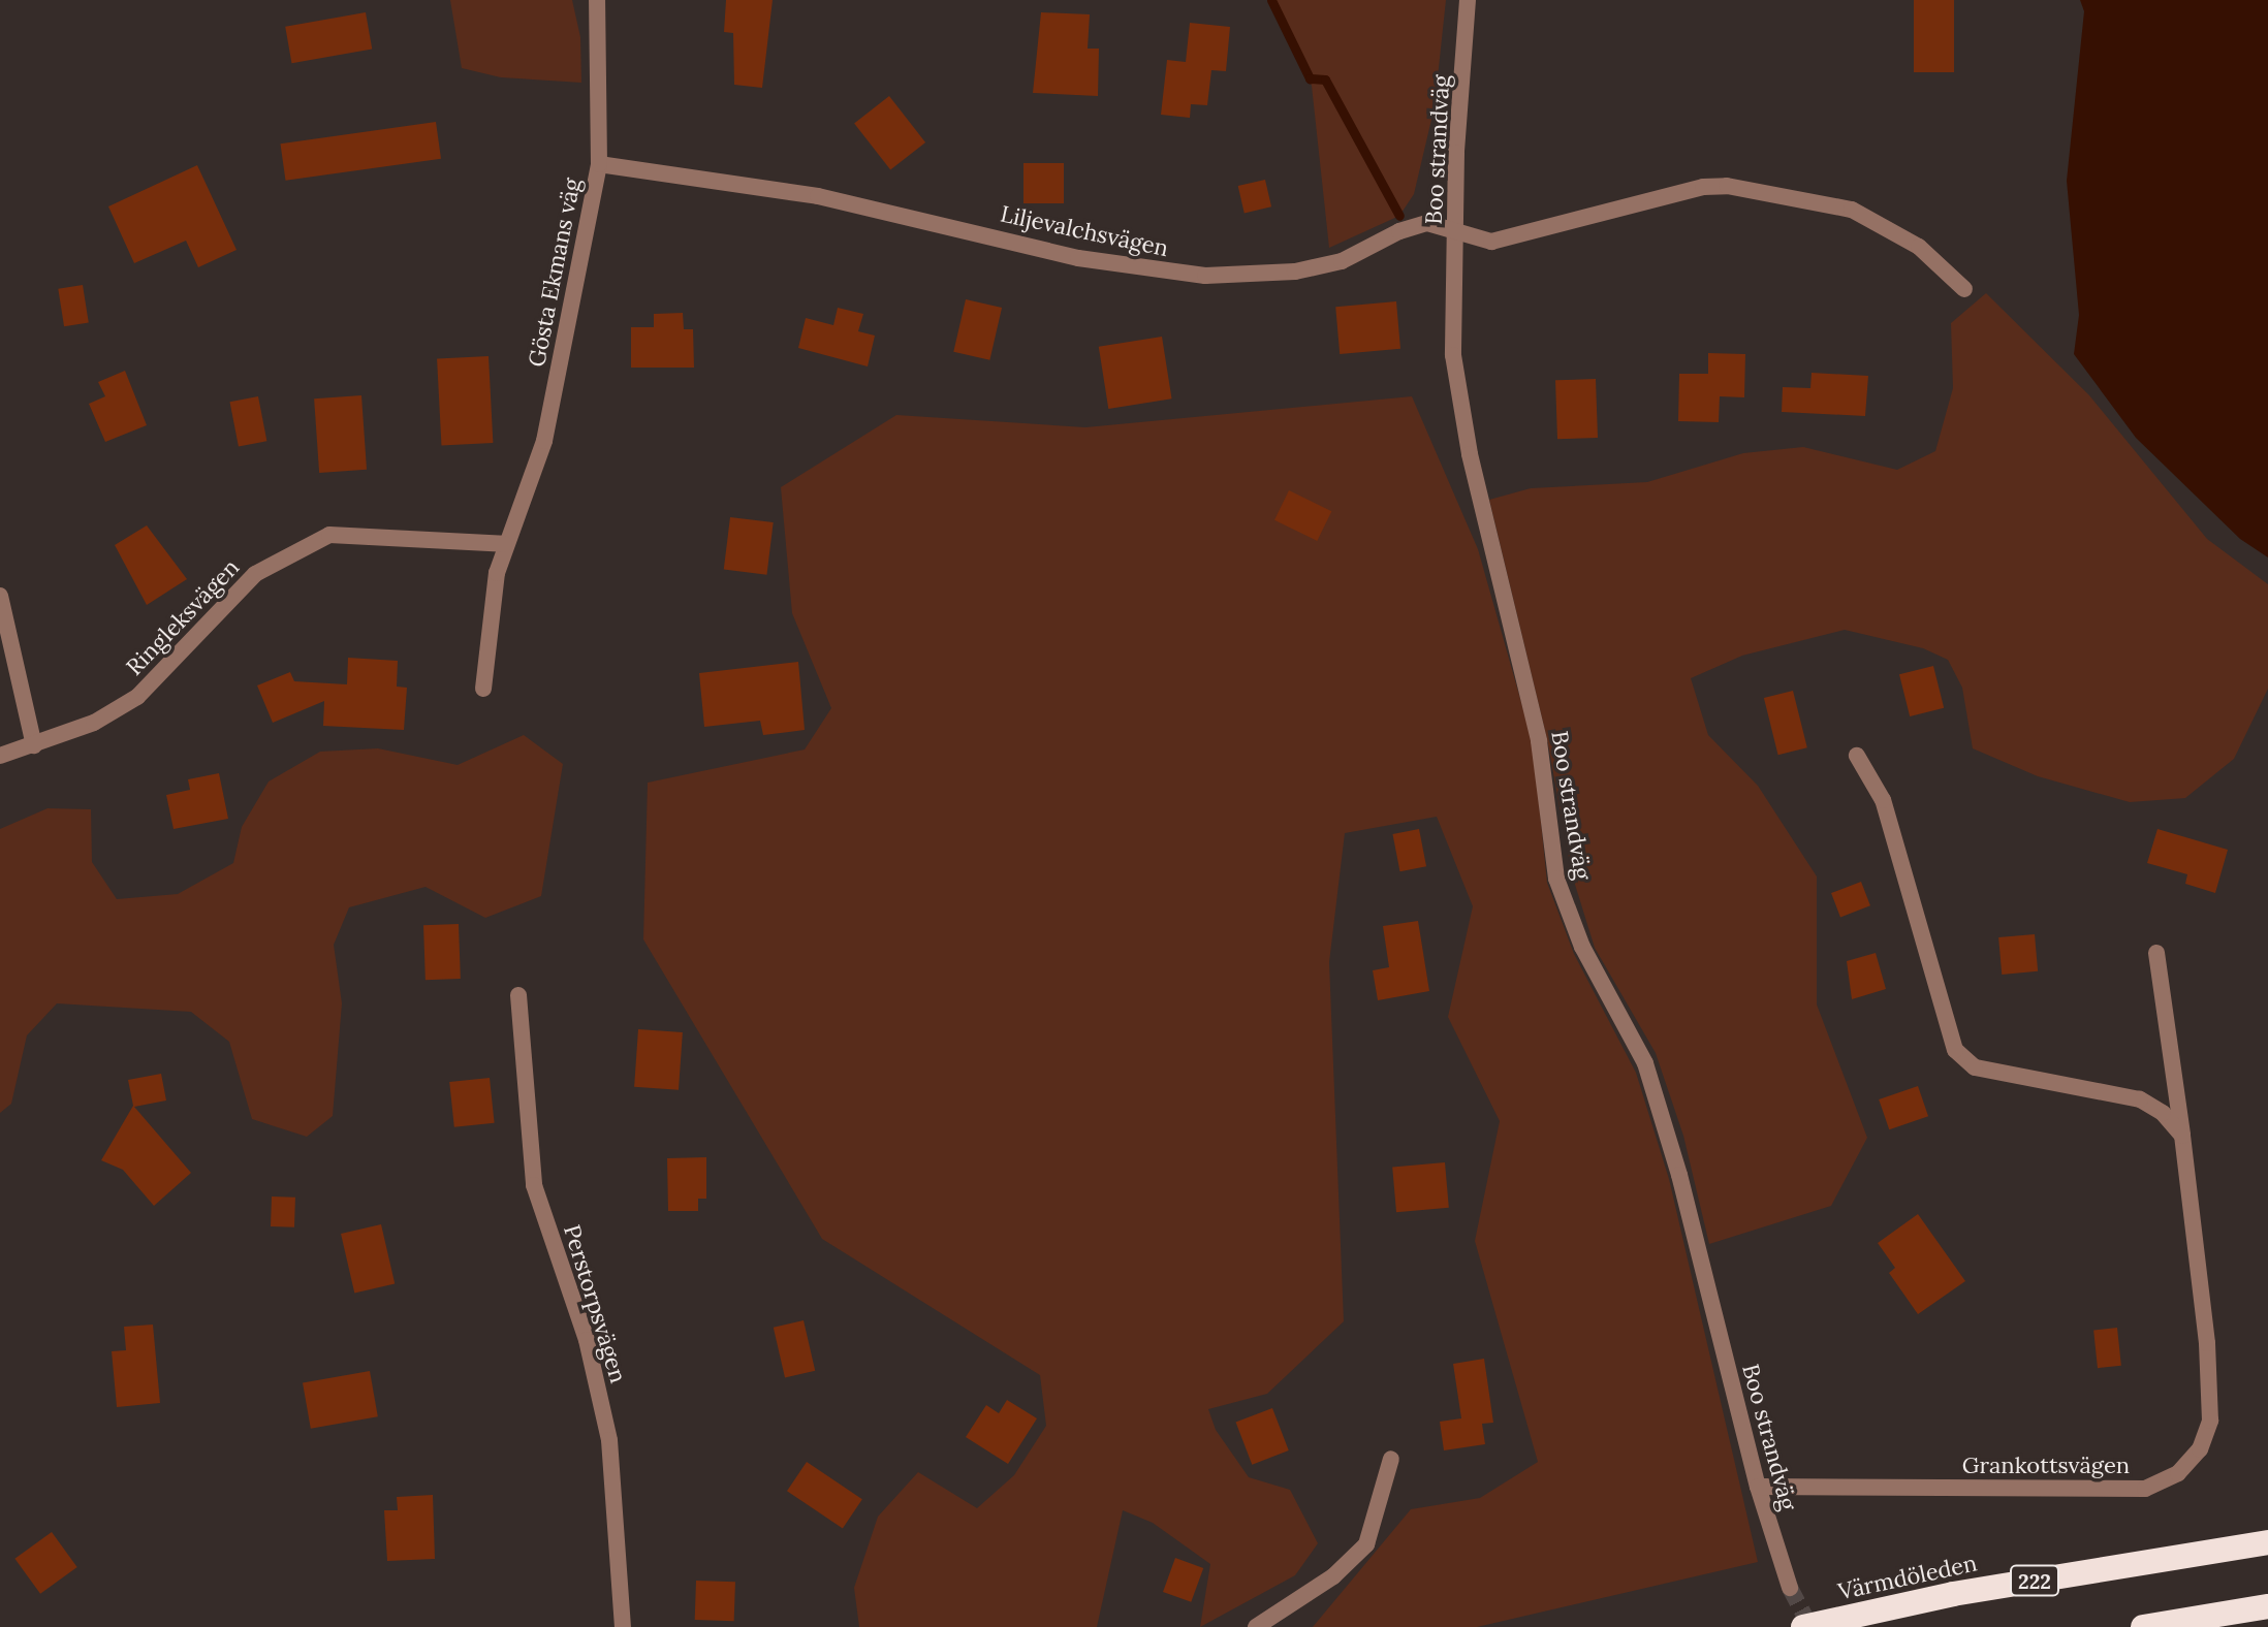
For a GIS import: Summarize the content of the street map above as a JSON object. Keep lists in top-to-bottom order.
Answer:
{
  "streets": {
    "highway": ["Värmdöleden", "222"],
    "street": [
      "Boo strandväg",
      "Liljevalchsvägen",
      "Gösta Ekmans väg",
      "Ringleksvägen",
      "Perstorpsvägen",
      "Grankottsvägen"
    ]
  },
  "crossings": [
    ["Boo strandväg", "Liljevalchsvägen"],
    ["Boo strandväg", "Grankottsvägen"],
    ["Liljevalchsvägen", "Gösta Ekmans väg"],
    ["Gösta Ekmans väg", "Ringleksvägen"]
  ]
}
